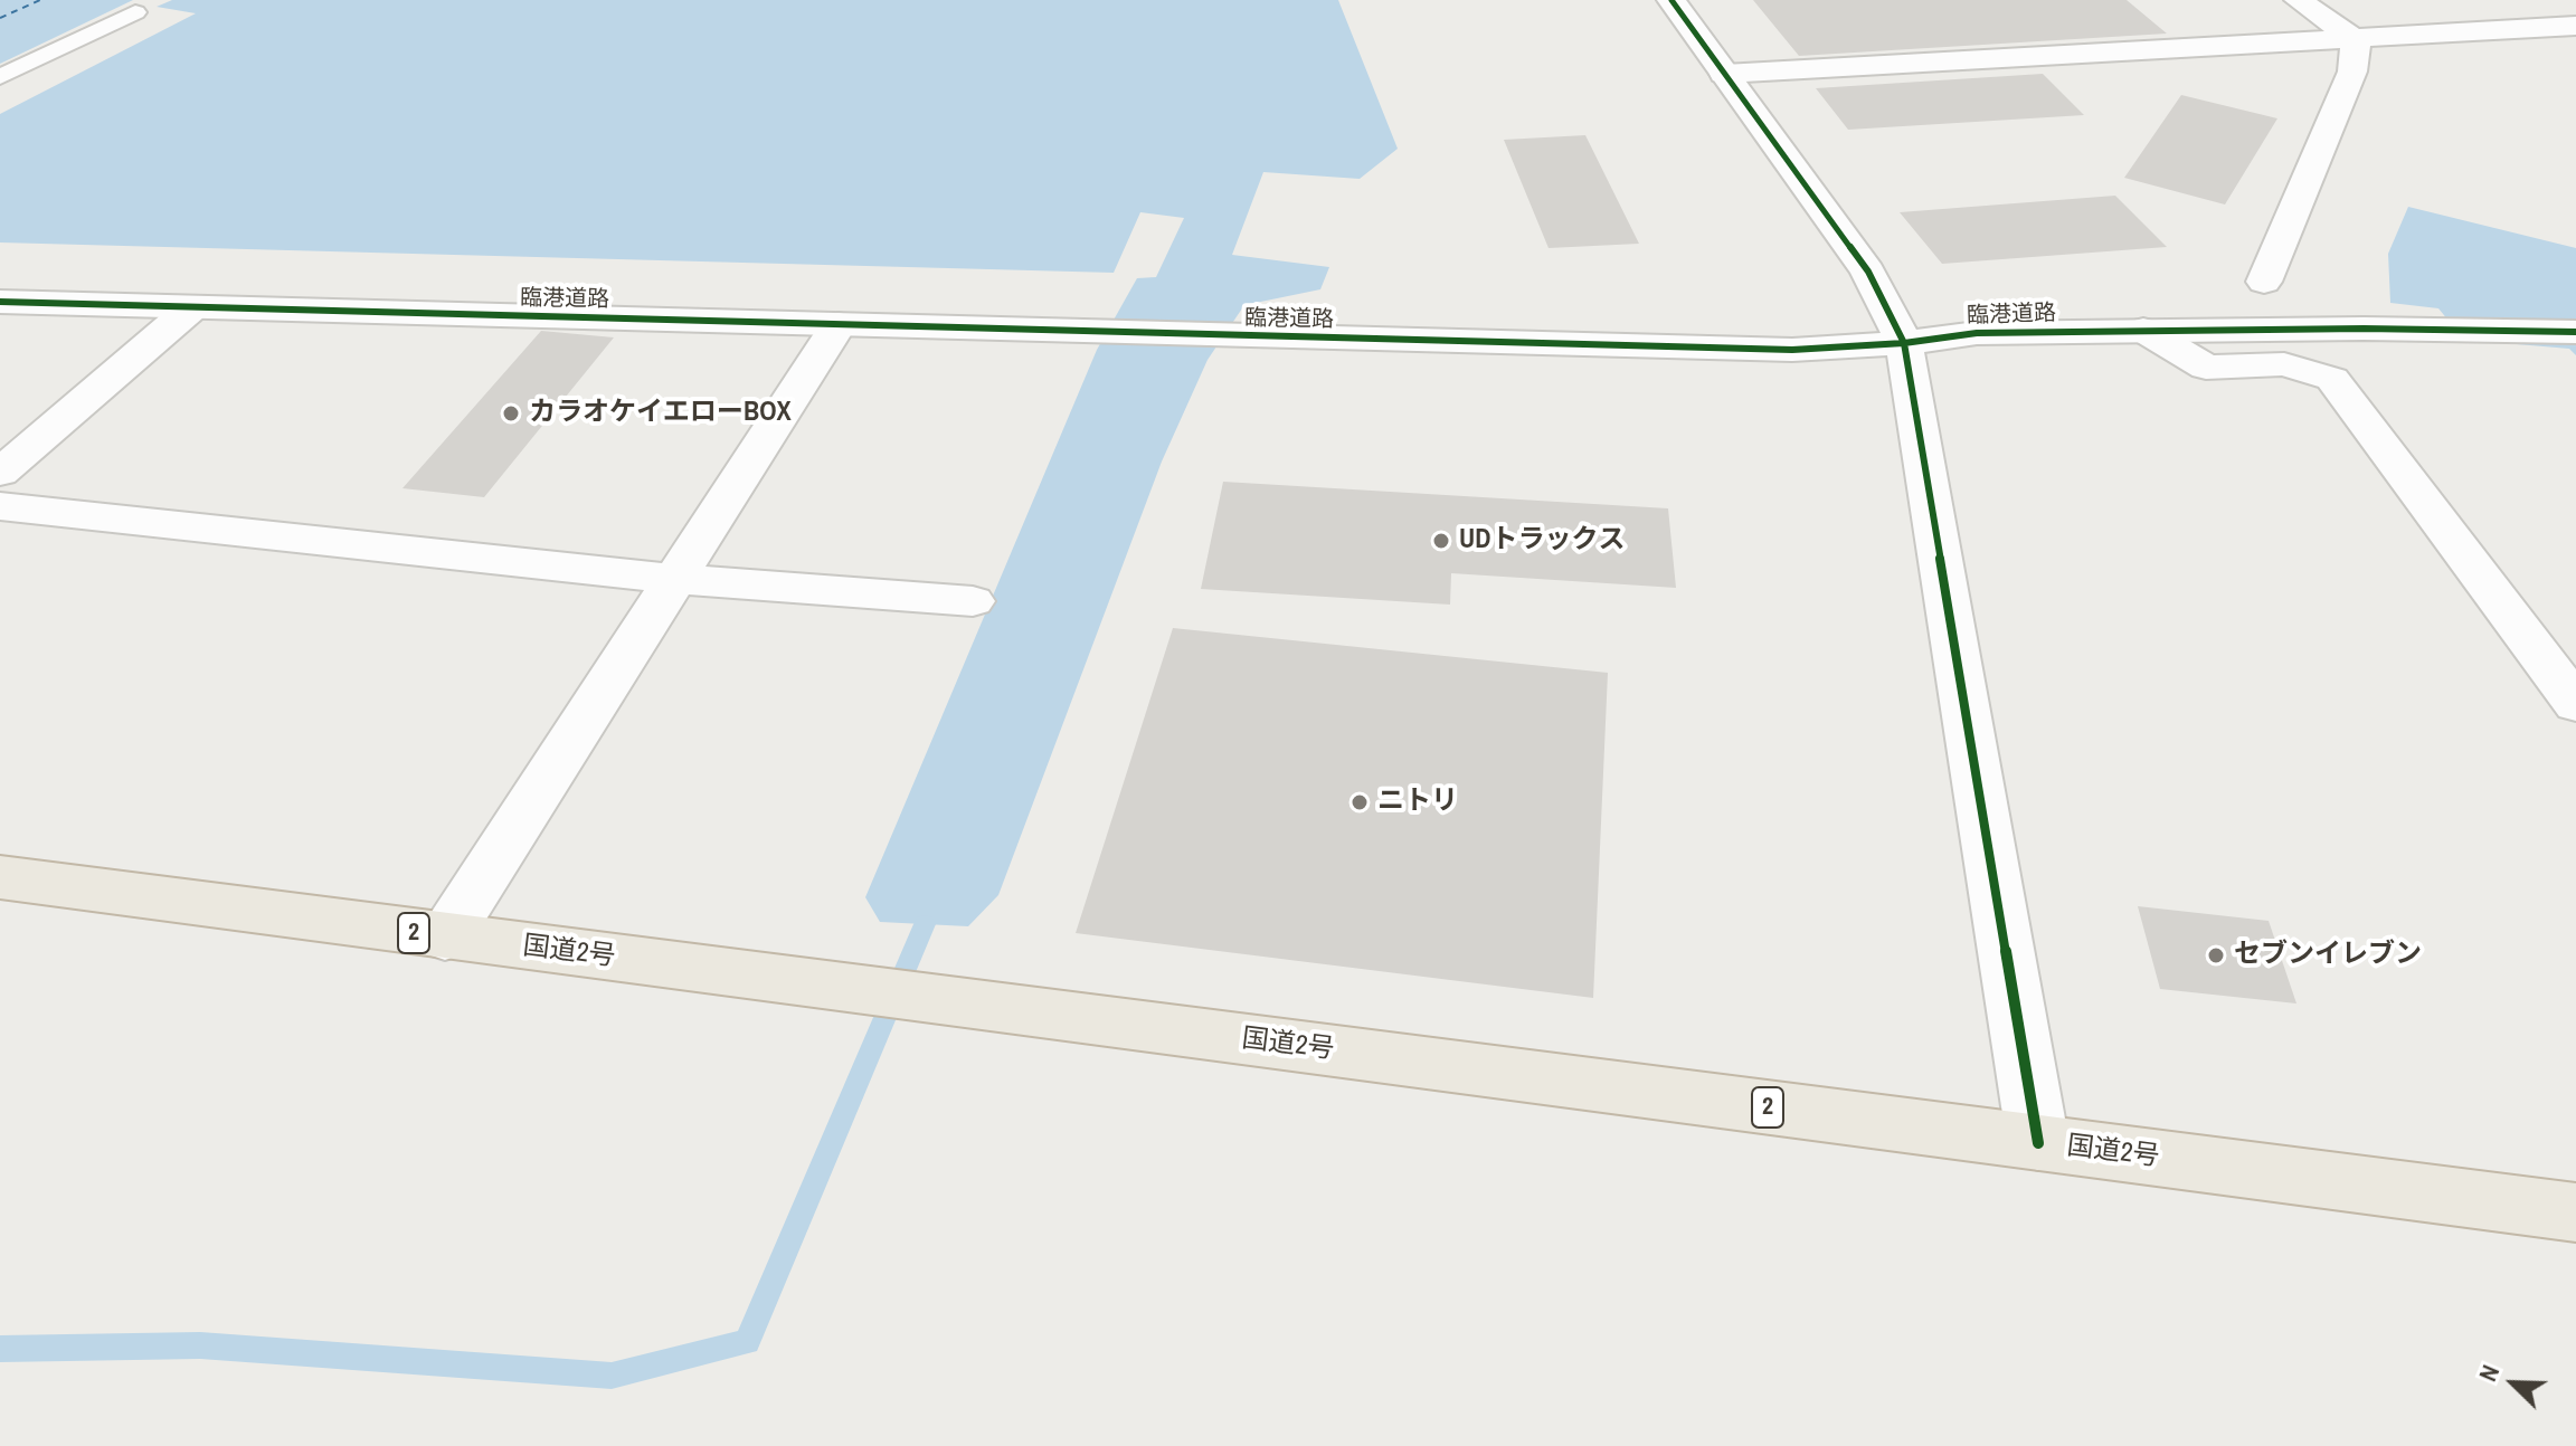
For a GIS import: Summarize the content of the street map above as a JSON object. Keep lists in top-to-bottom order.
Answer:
{
  "streets": {
    "highway": ["2", "国道2号"],
    "street": ["臨港道路"]
  },
  "places": [
    "カラオケイエローBOX",
    "UDトラックス",
    "ニトリ",
    "セブンイレブン"
  ],
  "north": "top left"
}
